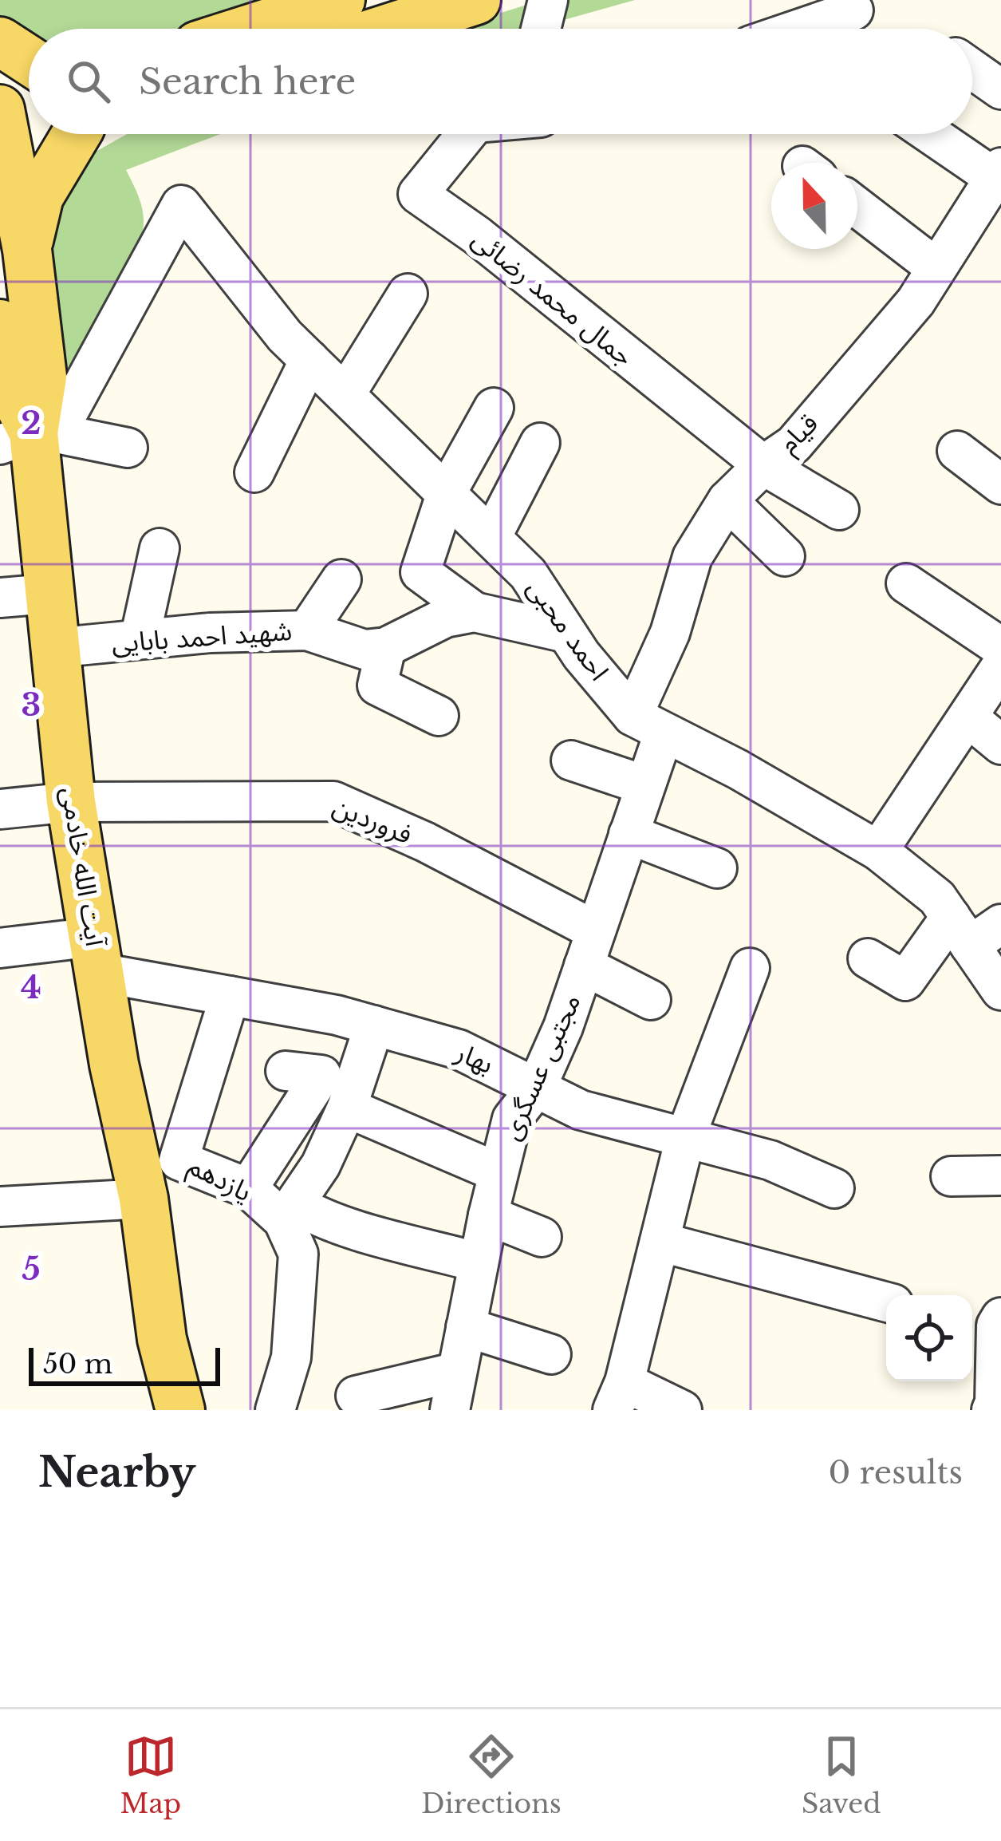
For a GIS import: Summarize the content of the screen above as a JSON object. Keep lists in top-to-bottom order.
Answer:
{
  "streets": {
    "main road": ["آیت الله خادمی"],
    "street": [
      "جمال محمد رضائی",
      "قیام",
      "احمد محبی",
      "شهید احمد بابایی",
      "فروردین",
      "بهار",
      "مجتبی عسگری",
      "یازدهم"
    ]
  },
  "crossings": [
    ["جمال محمد رضائی", "قیام"],
    ["قیام", "احمد محبی"],
    ["قیام", "مجتبی عسگری"],
    ["احمد محبی", "آیت الله خادمی"],
    ["احمد محبی", "مجتبی عسگری"],
    ["شهید احمد بابایی", "آیت الله خادمی"],
    ["فروردین", "آیت الله خادمی"],
    ["فروردین", "مجتبی عسگری"],
    ["آیت الله خادمی", "بهار"],
    ["بهار", "مجتبی عسگری"],
    ["بهار", "یازدهم"]
  ],
  "scale_bar": "50 m",
  "north": "top",
  "page": {
    "search": "Search here",
    "scale": "50 m",
    "heading": ["Nearby", "0 results"],
    "nav": ["Map", "Directions", "Saved"]
  },
  "grid": {
    "rows": [
      "2",
      "3",
      "4",
      "5"
    ]
  }
}
